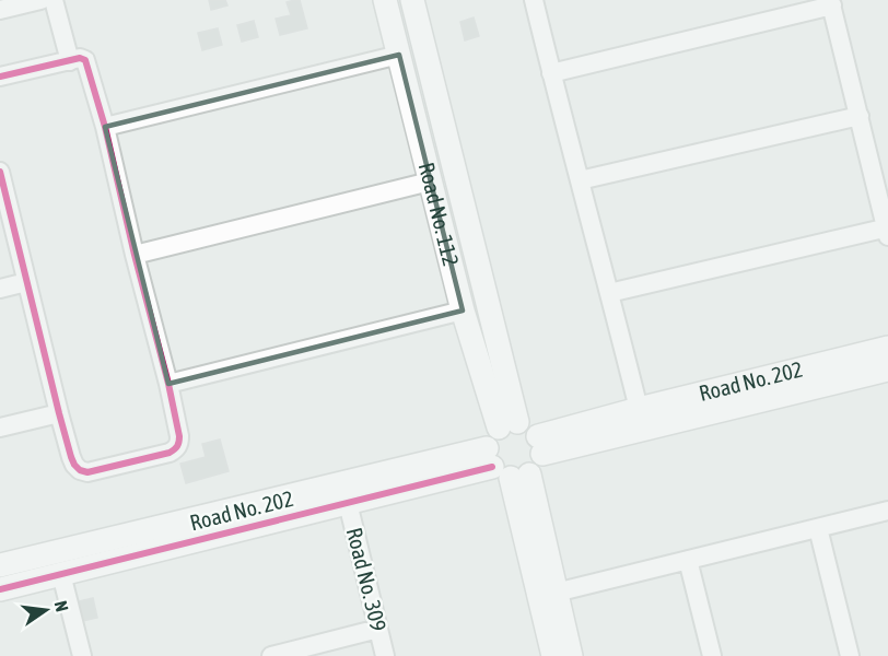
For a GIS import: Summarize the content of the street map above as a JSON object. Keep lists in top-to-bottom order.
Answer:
{
  "streets": {
    "street": ["Road No. 112", "Road No. 202", "Road No. 309"]
  },
  "crossings": [
    ["Road No. 112", "Road No. 202"],
    ["Road No. 202", "Road No. 309"]
  ],
  "north": "right"
}
